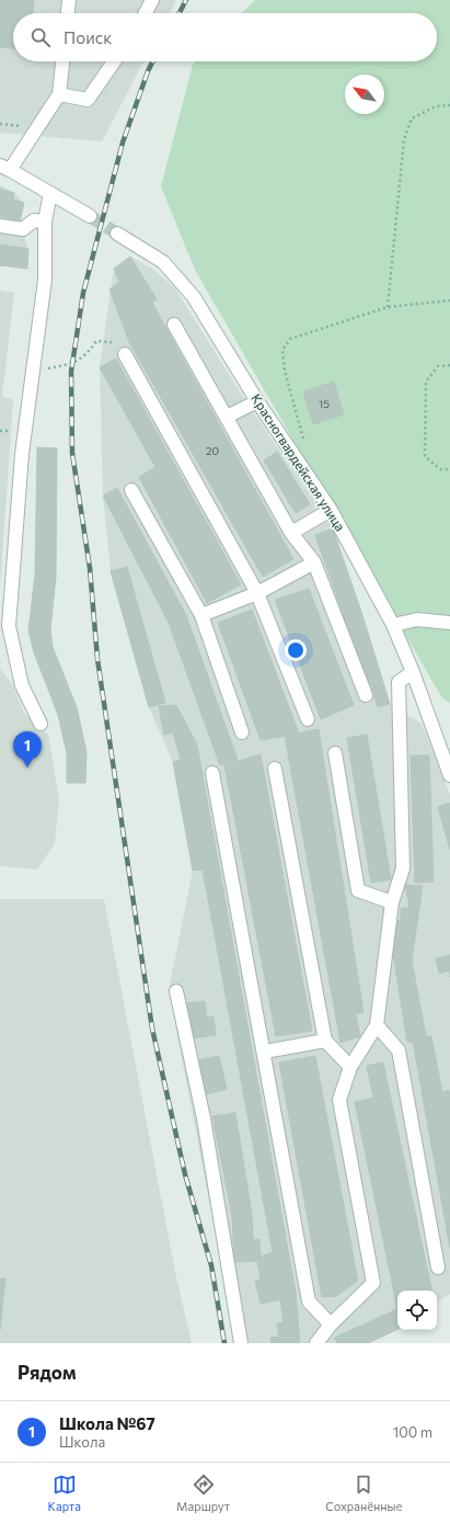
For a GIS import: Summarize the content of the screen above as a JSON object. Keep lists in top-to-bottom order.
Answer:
{
  "streets": {
    "street": ["Красногвардейская улица"]
  },
  "house_numbers": ["15", "20"],
  "north": "top left",
  "page": {
    "search": "Поиск",
    "pins": "1",
    "heading": "Рядом",
    "list": [
      {
        "mark": "1",
        "name": "Школа №67",
        "note": "Школа",
        "value": "100 m"
      }
    ],
    "nav": ["Карта", "Маршрут", "Сохранённые"]
  }
}
